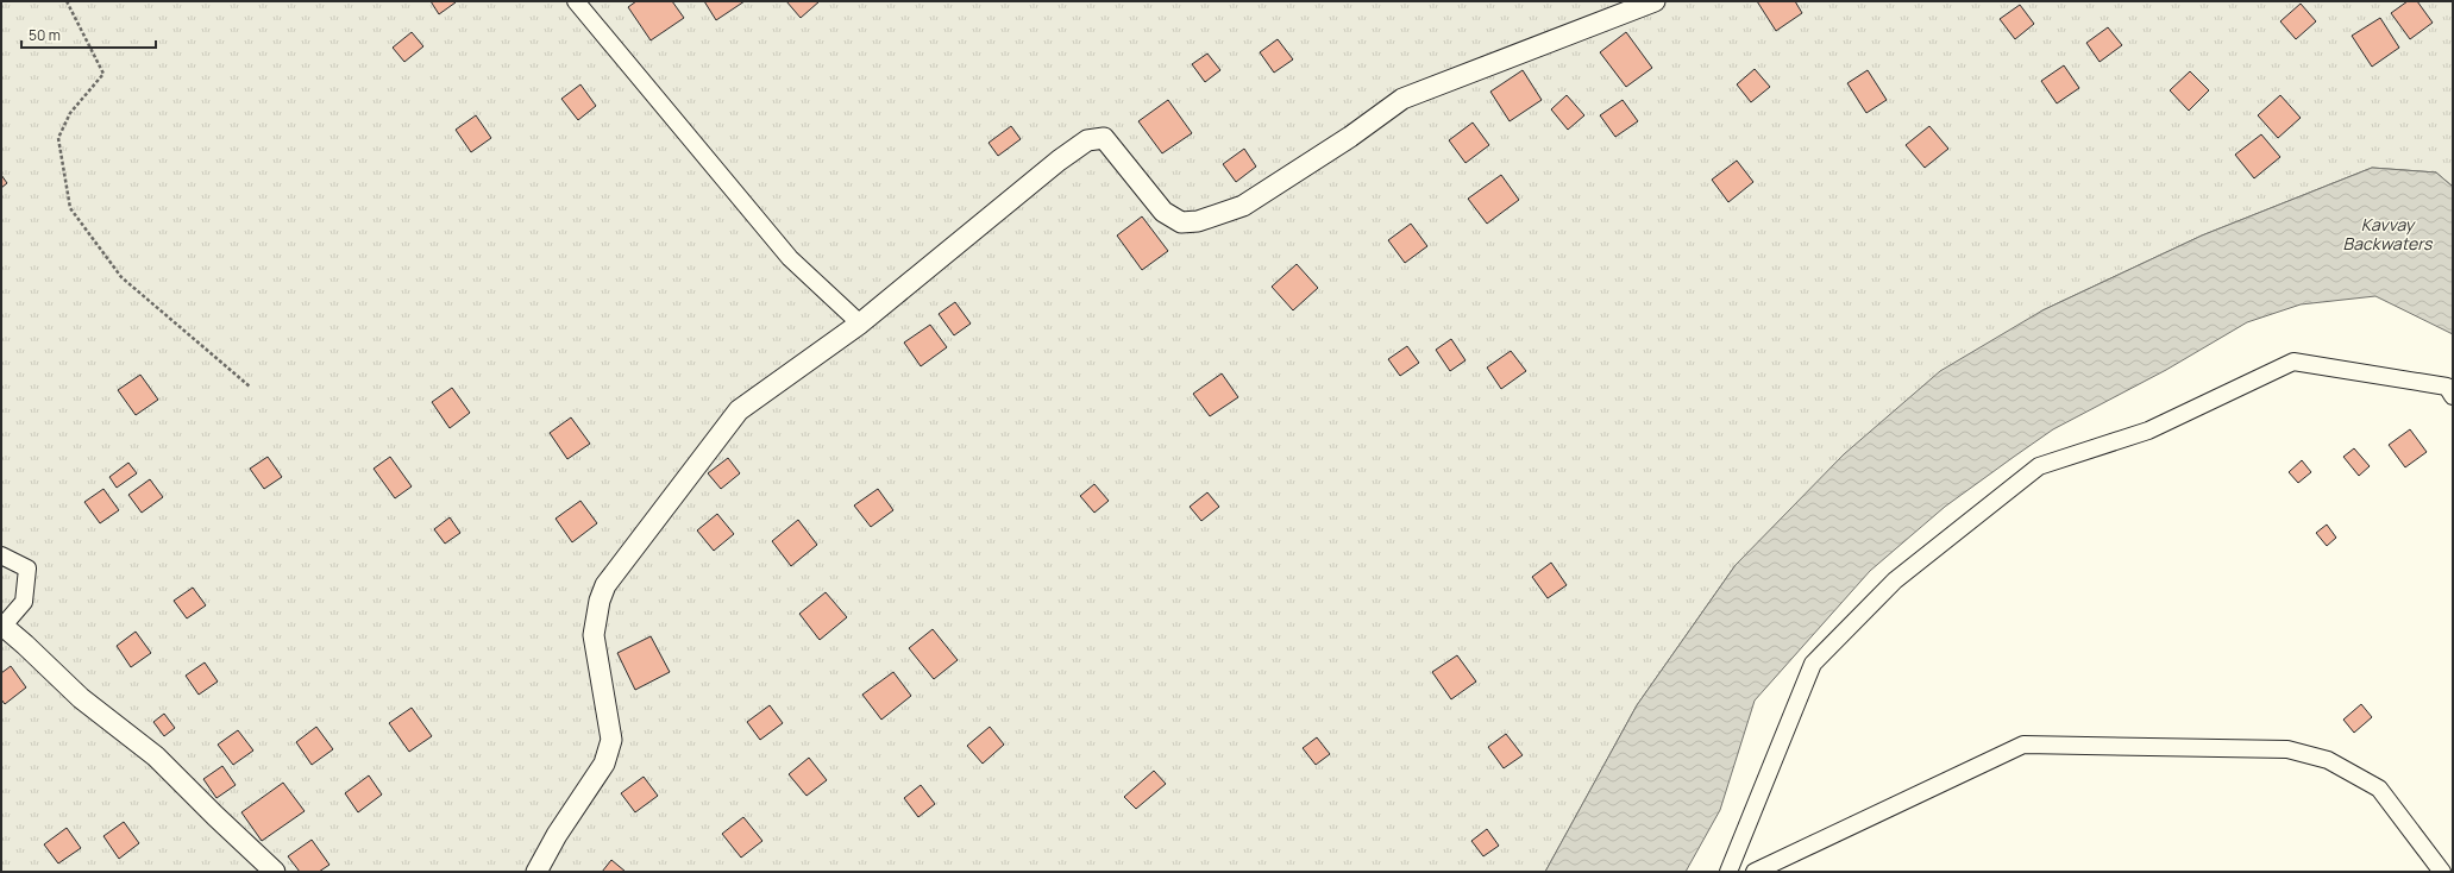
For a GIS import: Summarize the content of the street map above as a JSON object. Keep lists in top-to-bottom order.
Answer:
{
  "water": ["Kavvay Backwaters"],
  "scale_bar": "50 m"
}
